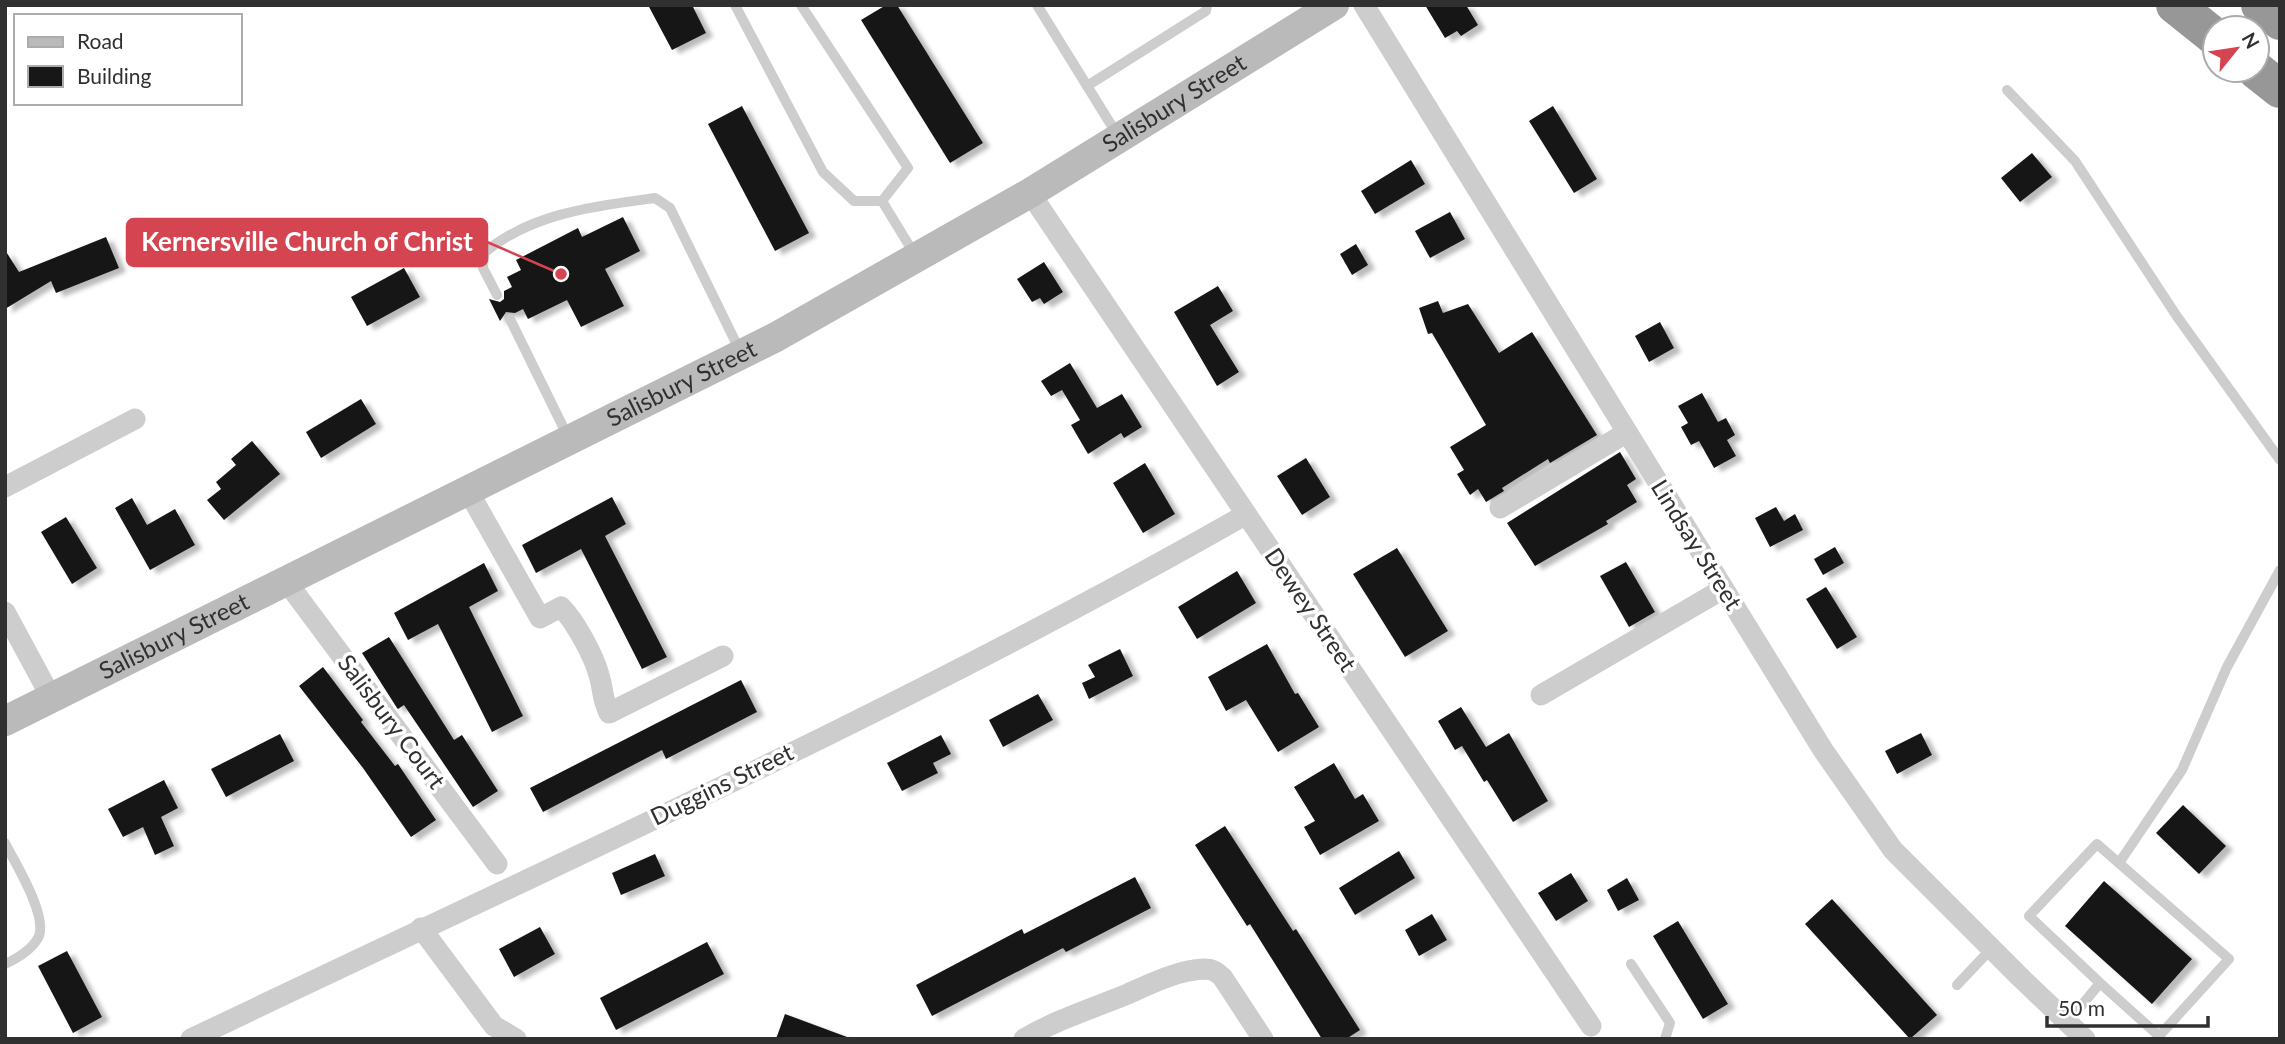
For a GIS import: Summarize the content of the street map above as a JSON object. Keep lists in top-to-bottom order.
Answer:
{
  "streets": {
    "main road": ["Salisbury Street"],
    "street": [
      "Lindsay Street",
      "Dewey Street",
      "Salisbury Court",
      "Duggins Street"
    ]
  },
  "crossings": [
    ["Salisbury Street", "Dewey Street"],
    ["Salisbury Street", "Salisbury Court"],
    ["Dewey Street", "Duggins Street"]
  ],
  "places": ["Kernersville Church of Christ"],
  "legend": ["Road", "Building"],
  "scale_bar": "50 m",
  "north": "top right"
}
